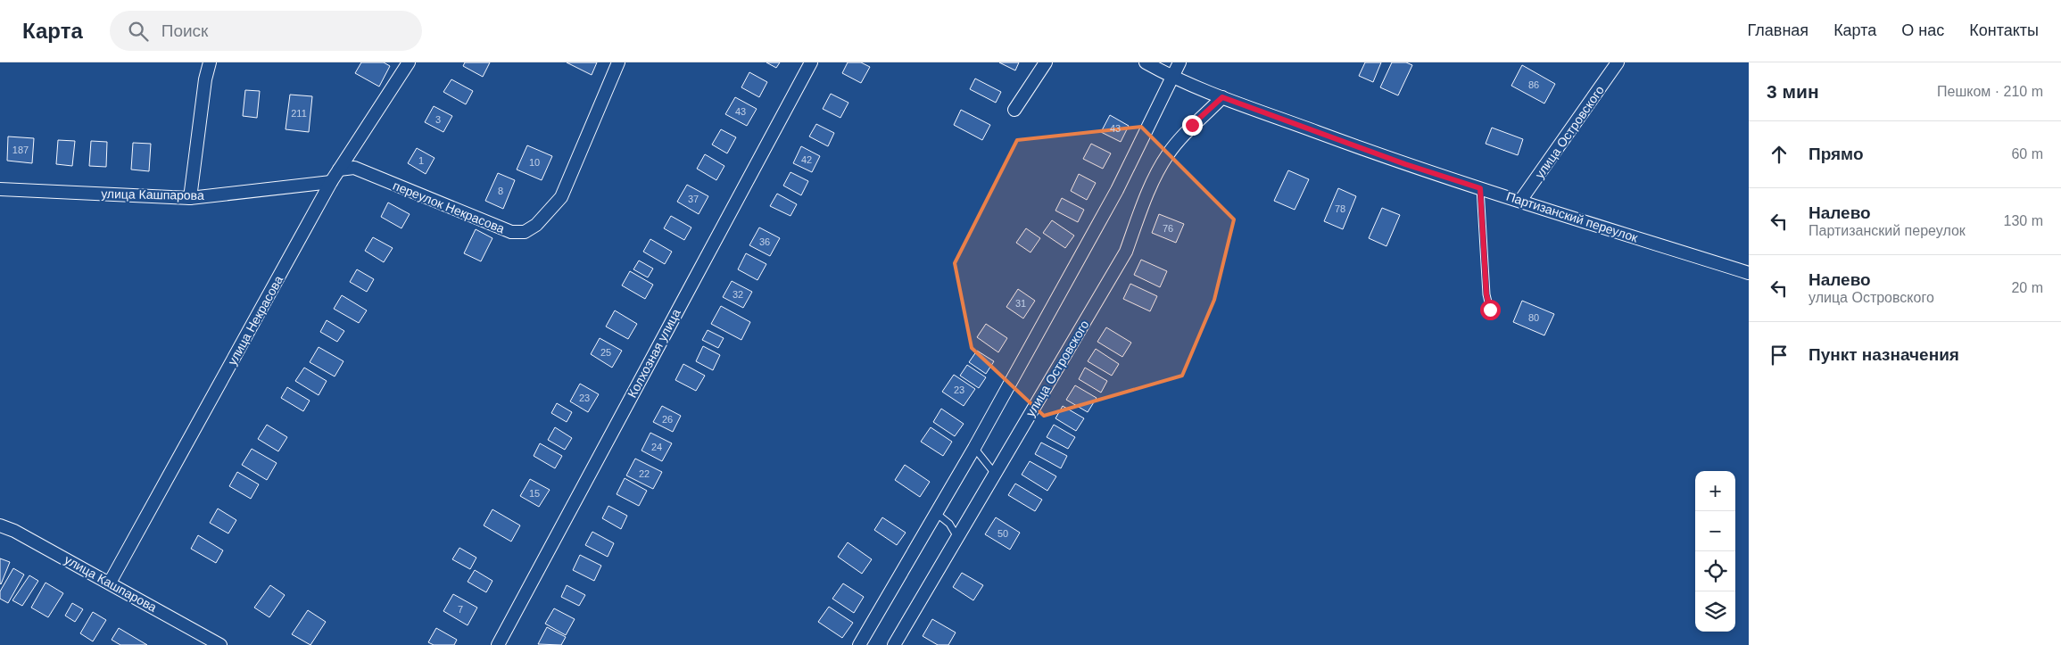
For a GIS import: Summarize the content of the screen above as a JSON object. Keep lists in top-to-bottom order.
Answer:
{
  "streets": {
    "street": [
      "улица Островского",
      "улица Кашпарова",
      "переулок Некрасова",
      "Партизанский переулок",
      "улица Некрасова",
      "Колхозная улица"
    ]
  },
  "crossings": [
    ["улица Островского", "Партизанский переулок"],
    ["улица Кашпарова", "улица Некрасова"],
    ["переулок Некрасова", "улица Некрасова"]
  ],
  "house_numbers": [
    "86",
    "43",
    "211",
    "3",
    "43",
    "187",
    "42",
    "1",
    "10",
    "8",
    "37",
    "78",
    "76",
    "36",
    "32",
    "31",
    "80",
    "25",
    "23",
    "23",
    "26",
    "24",
    "22",
    "15",
    "50",
    "7"
  ],
  "page": {
    "header": "Карта",
    "search": "Поиск",
    "nav": [
      "Главная",
      "Карта",
      "О нас",
      "Контакты"
    ],
    "heading": ["3 мин", "Пешком · 210 m"],
    "list": [
      ["Прямо", "60 m"],
      ["Налево", "Партизанский переулок", "130 m"],
      ["Налево", "улица Островского", "20 m"],
      "Пункт назначения"
    ],
    "map_buttons": ["+", "−"]
  }
}
